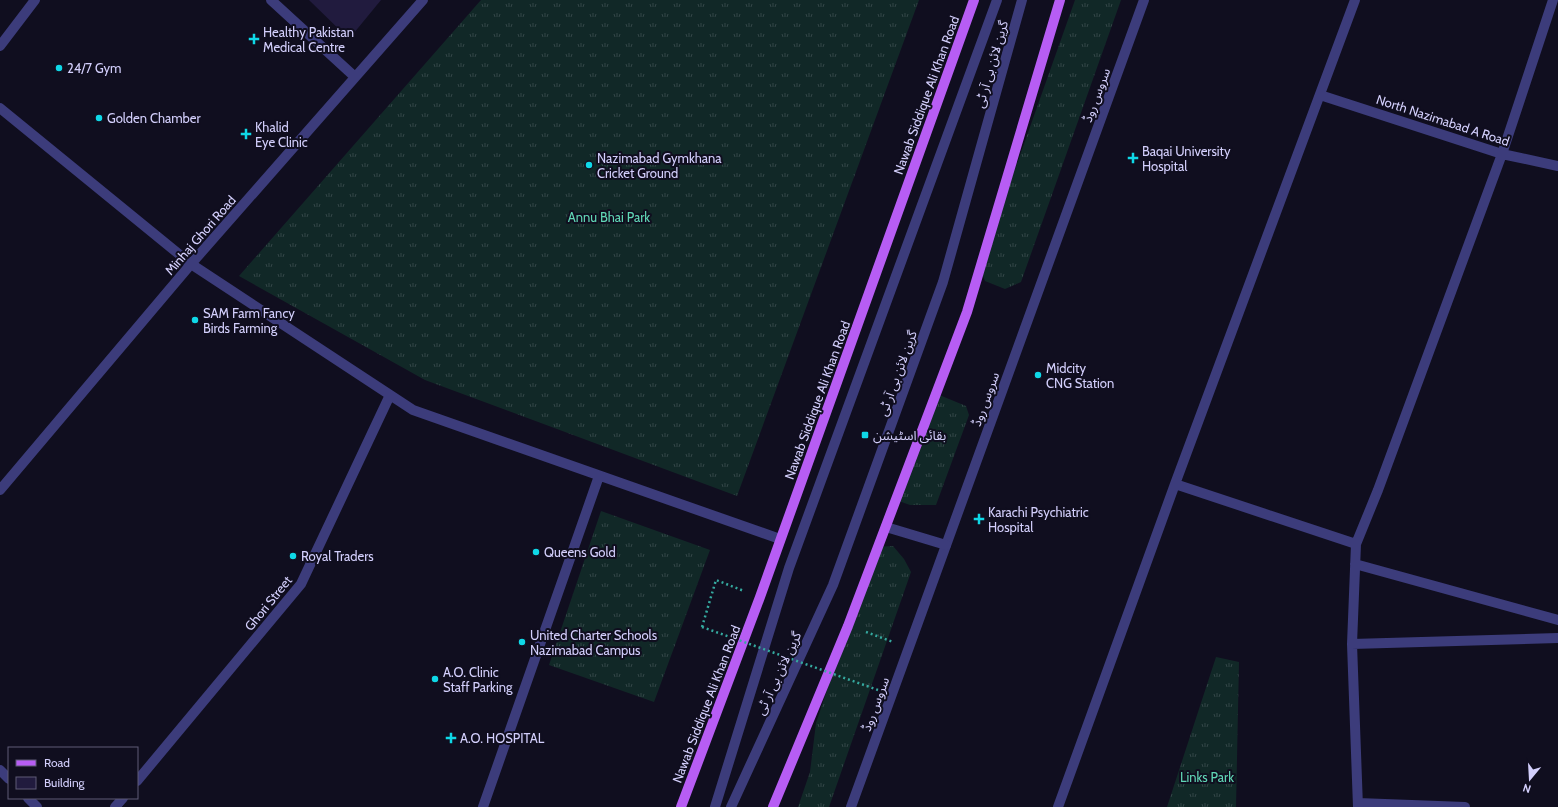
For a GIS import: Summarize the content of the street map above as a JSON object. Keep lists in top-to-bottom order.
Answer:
{
  "streets": {
    "main road": ["Nawab Siddique Ali Khan Road"],
    "street": [
      "گرین لائن بی آر ٹی",
      "سروس روڈ",
      "North Nazimabad A Road",
      "Minhaj Ghori Road",
      "Ghori Street"
    ]
  },
  "parks": ["Annu Bhai Park", "Links Park"],
  "places": {
    "health": [
      "Healthy Pakistan Medical Centre",
      "Khalid Eye Clinic",
      "Baqai University Hospital",
      "Karachi Psychiatric Hospital",
      "A.O. HOSPITAL"
    ],
    "other": [
      "24/7 Gym",
      "Golden Chamber",
      "Nazimabad Gymkhana Cricket Ground",
      "SAM Farm Fancy Birds Farming",
      "Midcity CNG Station",
      "Queens Gold",
      "Royal Traders",
      "United Charter Schools Nazimabad Campus",
      "A.O. Clinic Staff Parking"
    ],
    "transit": ["بقائی اسٹیشن"]
  },
  "legend": ["Road", "Building"],
  "north": "bottom"
}
